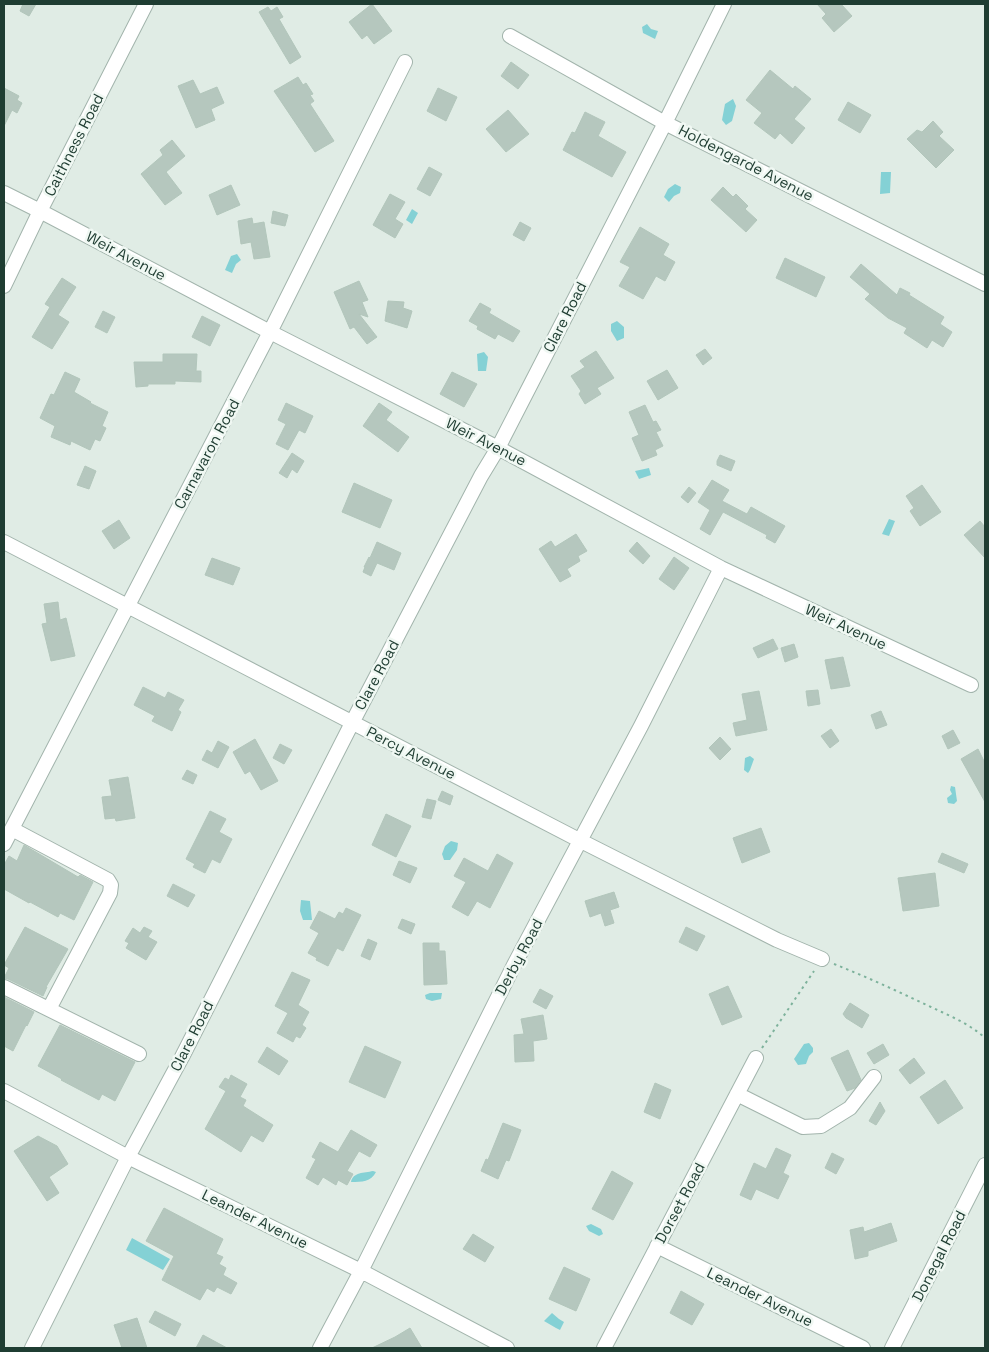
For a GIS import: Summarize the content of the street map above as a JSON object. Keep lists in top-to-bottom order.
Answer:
{
  "streets": {
    "street": [
      "Caithness Road",
      "Holdengarde Avenue",
      "Weir Avenue",
      "Clare Road",
      "Carnavaron Road",
      "Percy Avenue",
      "Derby Road",
      "Dorset Road",
      "Leander Avenue",
      "Donegal Road"
    ]
  },
  "crossings": [
    ["Caithness Road", "Weir Avenue"],
    ["Holdengarde Avenue", "Clare Road"],
    ["Weir Avenue", "Clare Road"],
    ["Weir Avenue", "Carnavaron Road"],
    ["Weir Avenue", "Derby Road"],
    ["Clare Road", "Percy Avenue"],
    ["Clare Road", "Leander Avenue"],
    ["Carnavaron Road", "Percy Avenue"],
    ["Percy Avenue", "Derby Road"],
    ["Derby Road", "Leander Avenue"],
    ["Dorset Road", "Leander Avenue"]
  ]
}
